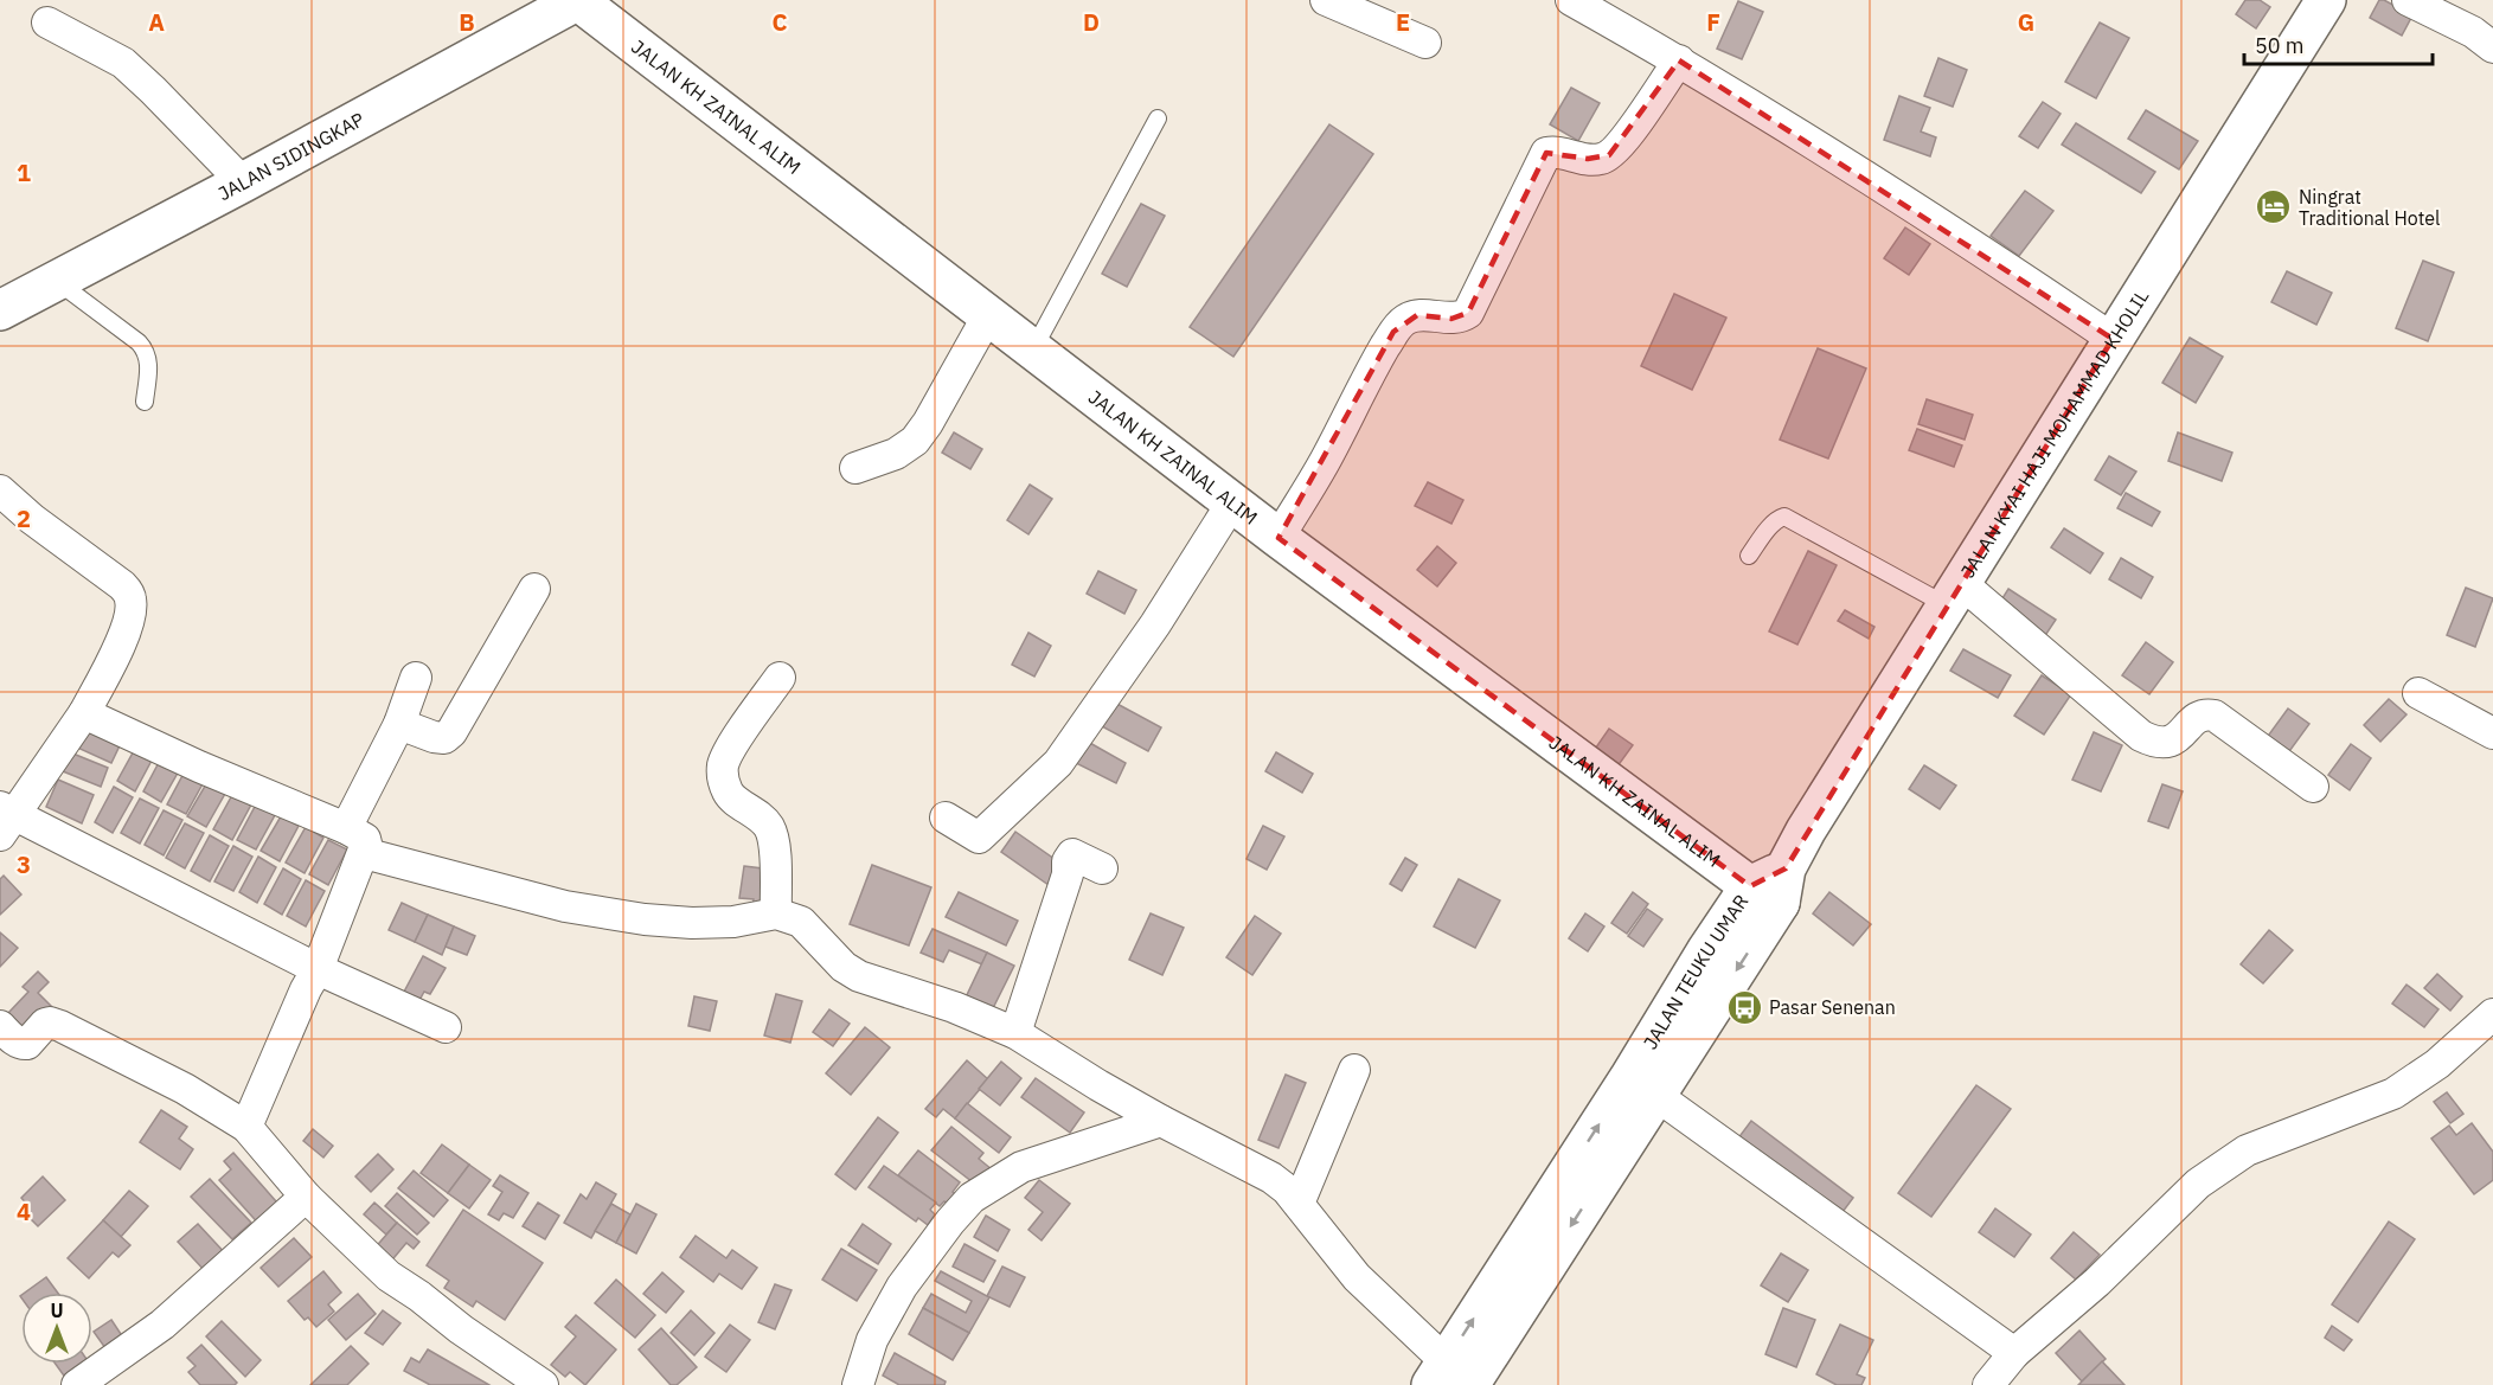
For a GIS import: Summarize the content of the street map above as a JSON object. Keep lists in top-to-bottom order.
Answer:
{
  "streets": {
    "main road": [
      "JALAN KH ZAINAL ALIM",
      "JALAN SIDINGKAP",
      "JALAN KYAI HAJI MOHAMMAD KHOLIL",
      "JALAN TEUKU UMAR"
    ]
  },
  "crossings": [
    ["JALAN KH ZAINAL ALIM", "JALAN SIDINGKAP"],
    ["JALAN KH ZAINAL ALIM", "JALAN KYAI HAJI MOHAMMAD KHOLIL"],
    ["JALAN KH ZAINAL ALIM", "JALAN TEUKU UMAR"],
    ["JALAN KYAI HAJI MOHAMMAD KHOLIL", "JALAN TEUKU UMAR"]
  ],
  "places": {
    "hotel": ["Ningrat Traditional Hotel"],
    "bus stop": ["Pasar Senenan"]
  },
  "scale_bar": "50 m",
  "north": "top",
  "grid": {
    "columns": [
      "A",
      "B",
      "C",
      "D",
      "E",
      "F",
      "G"
    ],
    "rows": [
      "1",
      "2",
      "3",
      "4"
    ]
  }
}
